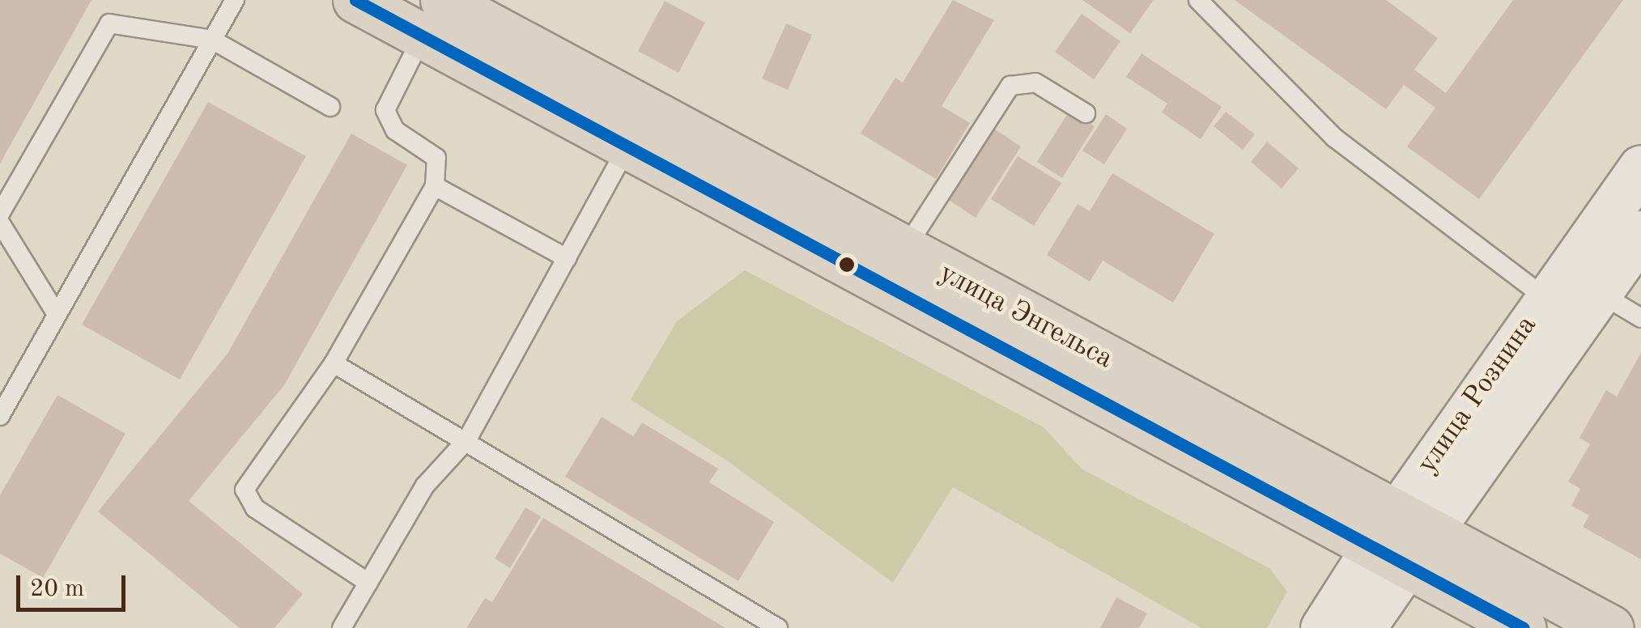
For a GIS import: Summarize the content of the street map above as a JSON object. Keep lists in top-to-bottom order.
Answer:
{
  "streets": {
    "main road": ["улица Энгельса", "улица Рознина"]
  },
  "crossings": [
    ["улица Энгельса", "улица Рознина"]
  ],
  "scale_bar": "20 m"
}
